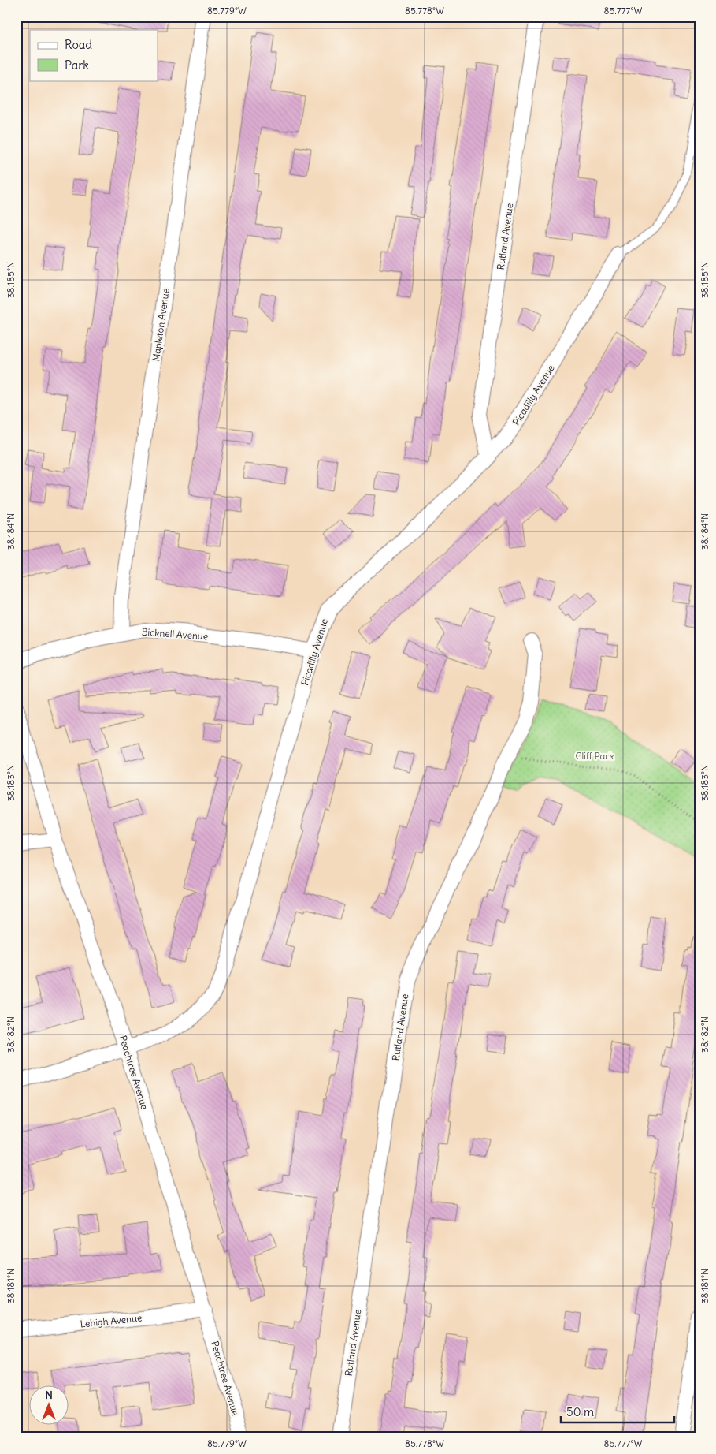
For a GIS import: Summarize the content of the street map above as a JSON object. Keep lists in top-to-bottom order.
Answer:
{
  "streets": {
    "street": [
      "Rutland Avenue",
      "Mapleton Avenue",
      "Picadilly Avenue",
      "Bicknell Avenue",
      "Peachtree Avenue",
      "Lehigh Avenue"
    ]
  },
  "crossings": [
    ["Rutland Avenue", "Picadilly Avenue"],
    ["Mapleton Avenue", "Bicknell Avenue"],
    ["Picadilly Avenue", "Bicknell Avenue"],
    ["Picadilly Avenue", "Peachtree Avenue"],
    ["Peachtree Avenue", "Lehigh Avenue"]
  ],
  "parks": ["Cliff Park"],
  "legend": ["Road", "Park"],
  "scale_bar": "50 m",
  "north": "top",
  "coordinates": [
    "85.779°W",
    "85.778°W",
    "85.777°W",
    "38.185°N",
    "38.184°N",
    "38.183°N",
    "38.182°N",
    "38.181°N"
  ]
}
